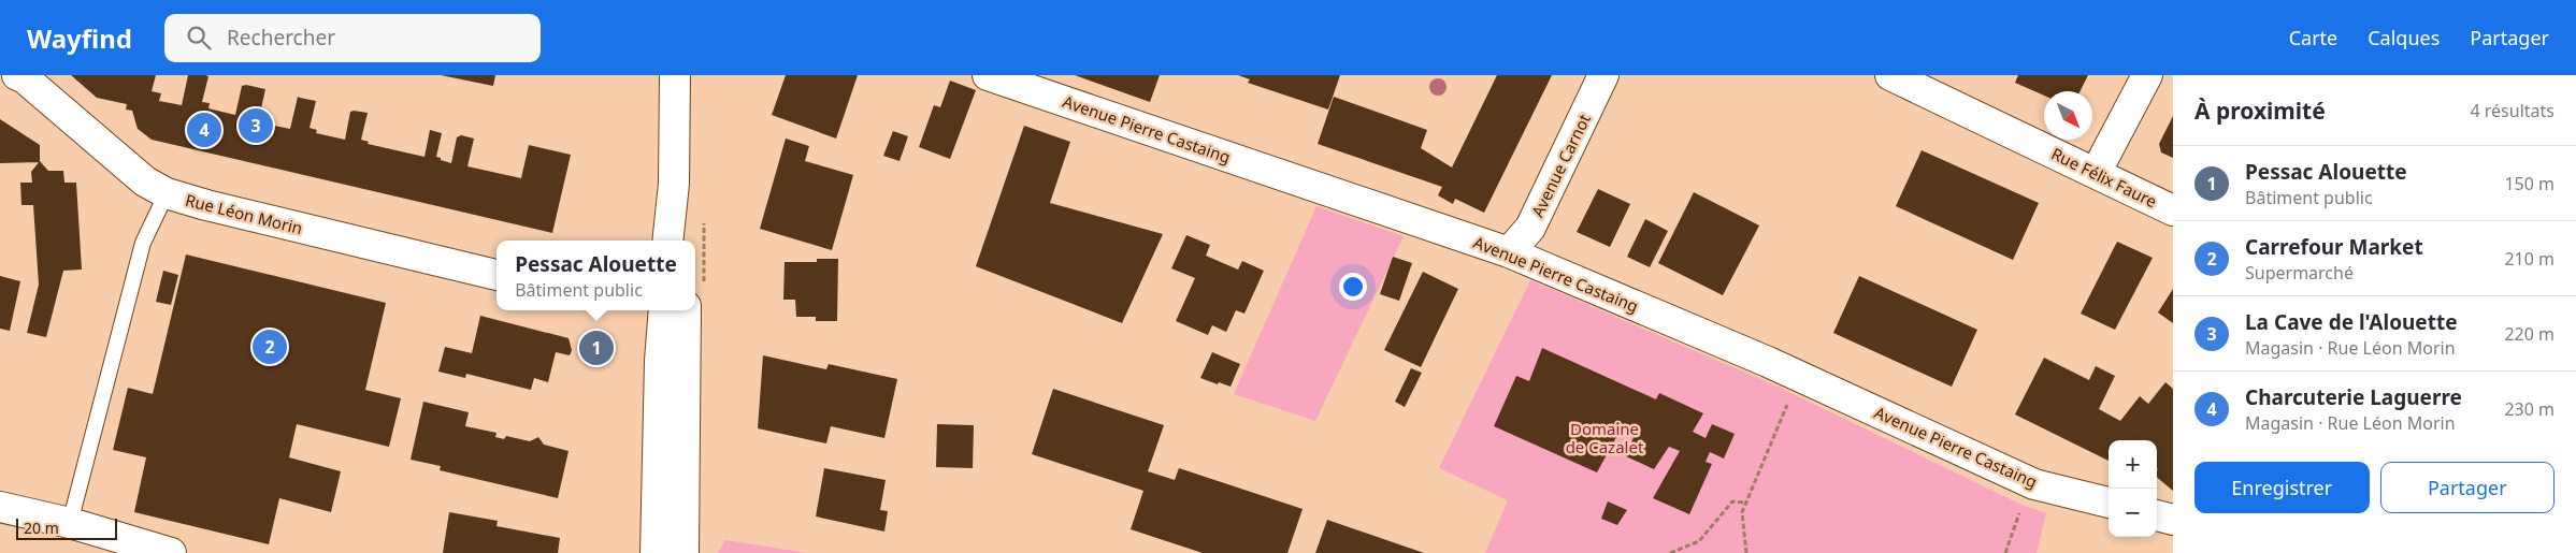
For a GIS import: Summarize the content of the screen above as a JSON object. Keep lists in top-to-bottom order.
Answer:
{
  "streets": {
    "street": [
      "Avenue Pierre Castaing",
      "Avenue Carnot",
      "Rue Félix Faure",
      "Rue Léon Morin"
    ]
  },
  "crossings": [
    ["Avenue Pierre Castaing", "Avenue Carnot"]
  ],
  "parks": ["Domaine de Cazalet"],
  "scale_bar": "20 m",
  "north": "bottom right",
  "page": {
    "header": "Wayfind",
    "search": "Rechercher",
    "nav": ["Carte", "Calques", "Partager"],
    "heading": ["À proximité", "4 résultats"],
    "pins": [
      "3",
      "4",
      "2",
      "1"
    ],
    "list": [
      {
        "mark": "1",
        "name": "Pessac Alouette",
        "note": "Bâtiment public",
        "value": "150 m"
      },
      {
        "mark": "2",
        "name": "Carrefour Market",
        "note": "Supermarché",
        "value": "210 m"
      },
      {
        "mark": "3",
        "name": "La Cave de l'Alouette",
        "note": "Magasin · Rue Léon Morin",
        "value": "220 m"
      },
      {
        "mark": "4",
        "name": "Charcuterie Laguerre",
        "note": "Magasin · Rue Léon Morin",
        "value": "230 m"
      }
    ],
    "popup": ["Pessac Alouette", "Bâtiment public"],
    "map_buttons": ["+", "−"],
    "buttons": ["Enregistrer", "Partager"],
    "scale": "20 m"
  }
}
